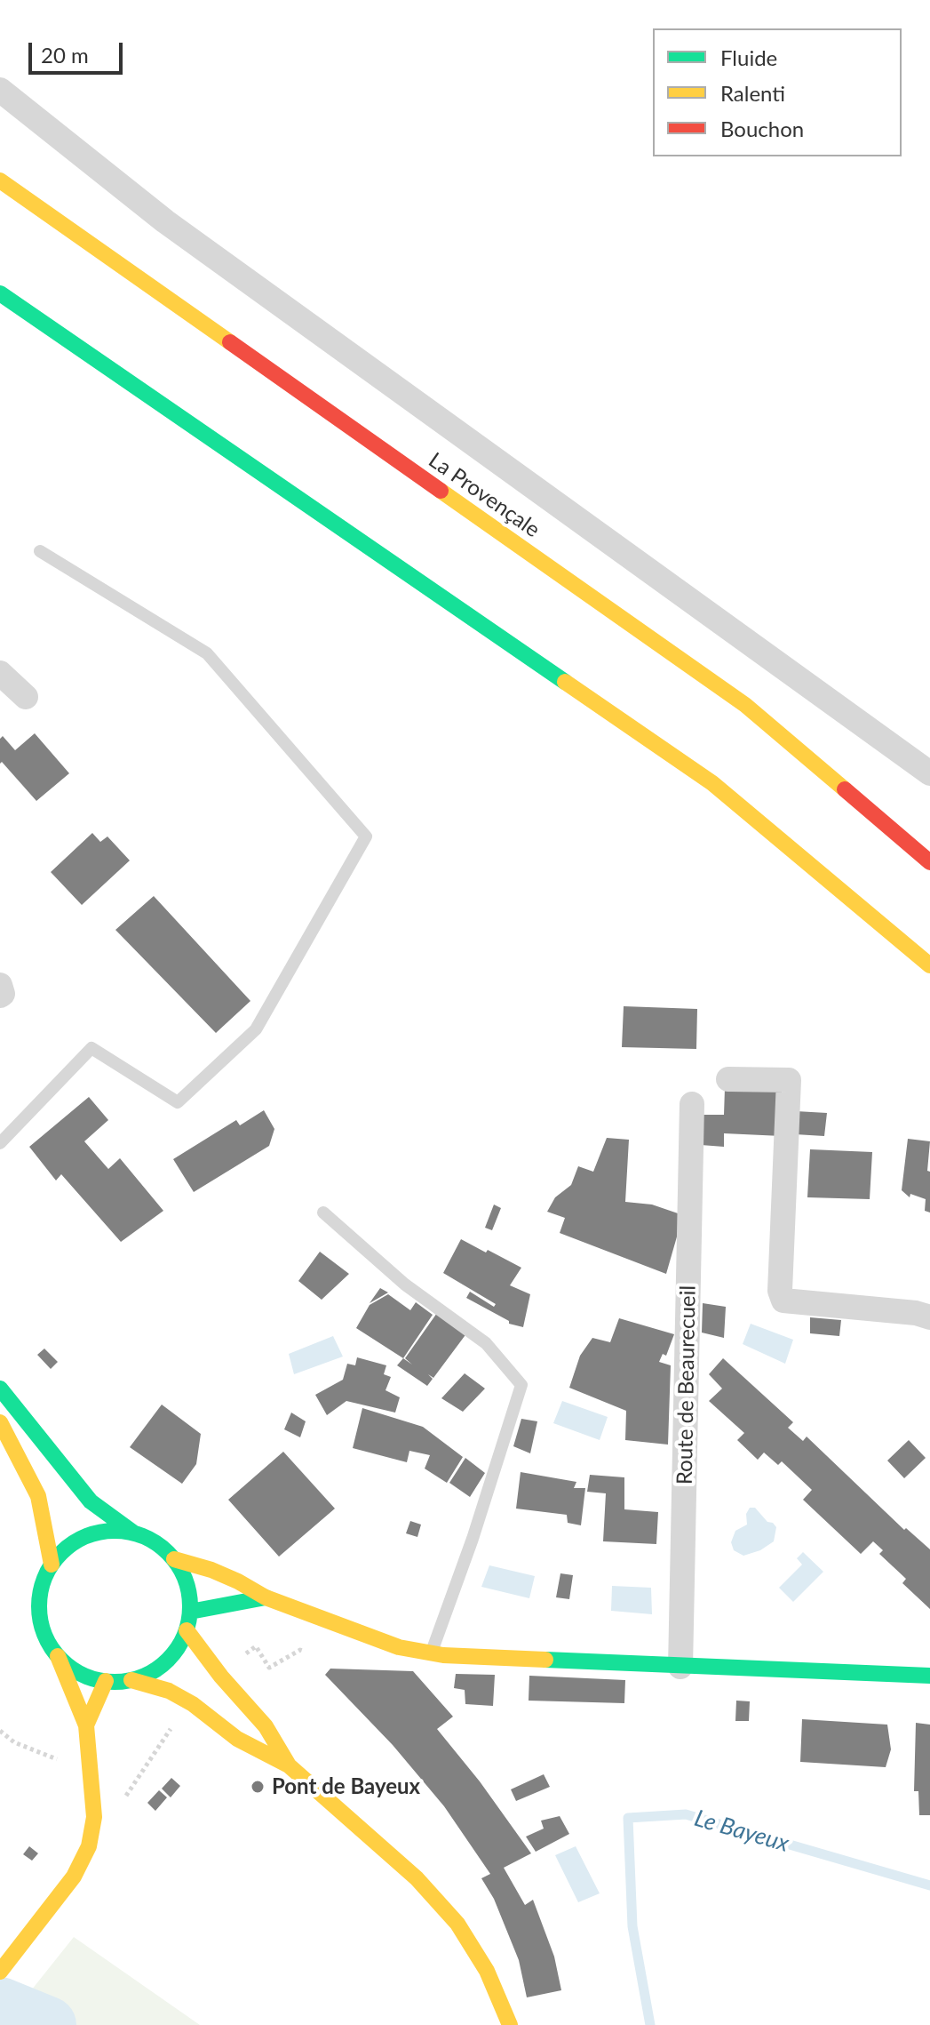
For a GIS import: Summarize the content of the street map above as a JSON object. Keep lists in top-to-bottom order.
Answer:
{
  "streets": {
    "main road": ["La Provençale"],
    "street": ["Route de Beaurecueil"]
  },
  "water": ["Le Bayeux"],
  "places": ["Pont de Bayeux"],
  "legend": ["Fluide", "Ralenti", "Bouchon"],
  "scale_bar": "20 m"
}
